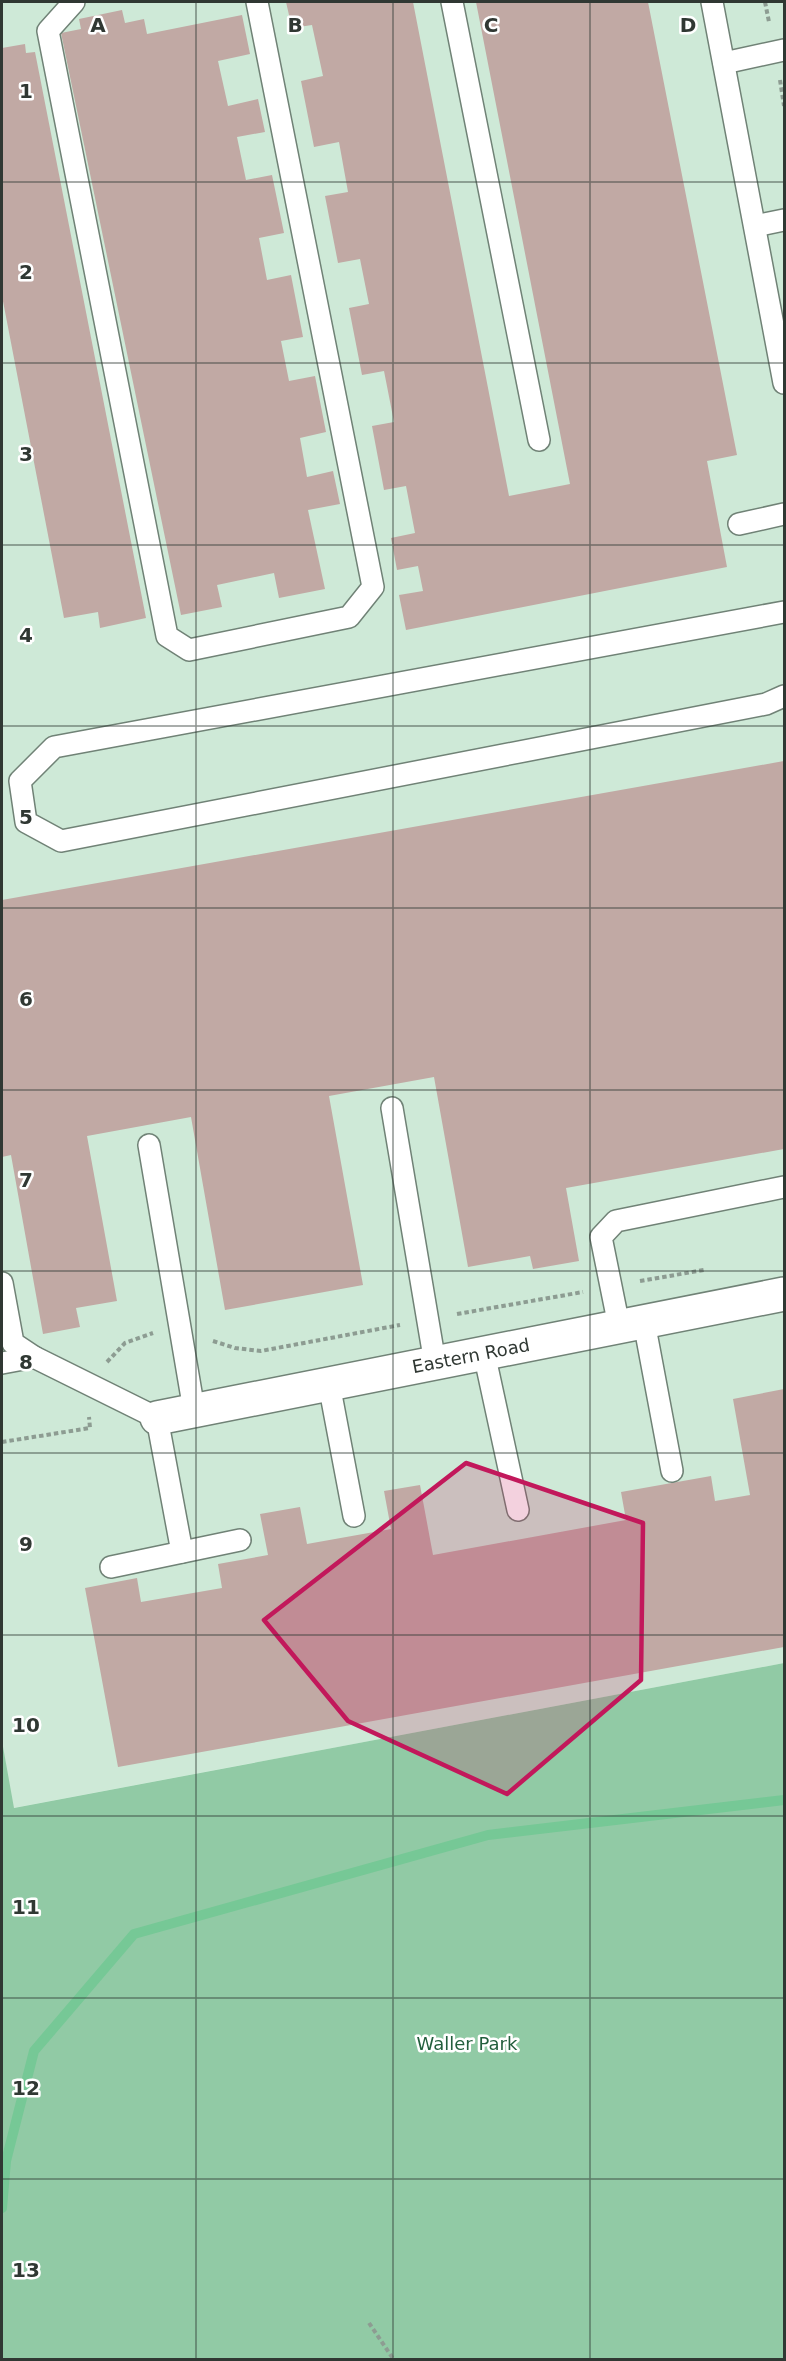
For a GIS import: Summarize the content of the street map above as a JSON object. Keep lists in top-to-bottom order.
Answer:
{
  "streets": {
    "street": ["Eastern Road"]
  },
  "parks": ["Waller Park"],
  "grid": {
    "columns": [
      "A",
      "B",
      "C",
      "D"
    ],
    "rows": [
      "1",
      "2",
      "3",
      "4",
      "5",
      "6",
      "7",
      "8",
      "9",
      "10",
      "11",
      "12",
      "13"
    ]
  }
}
